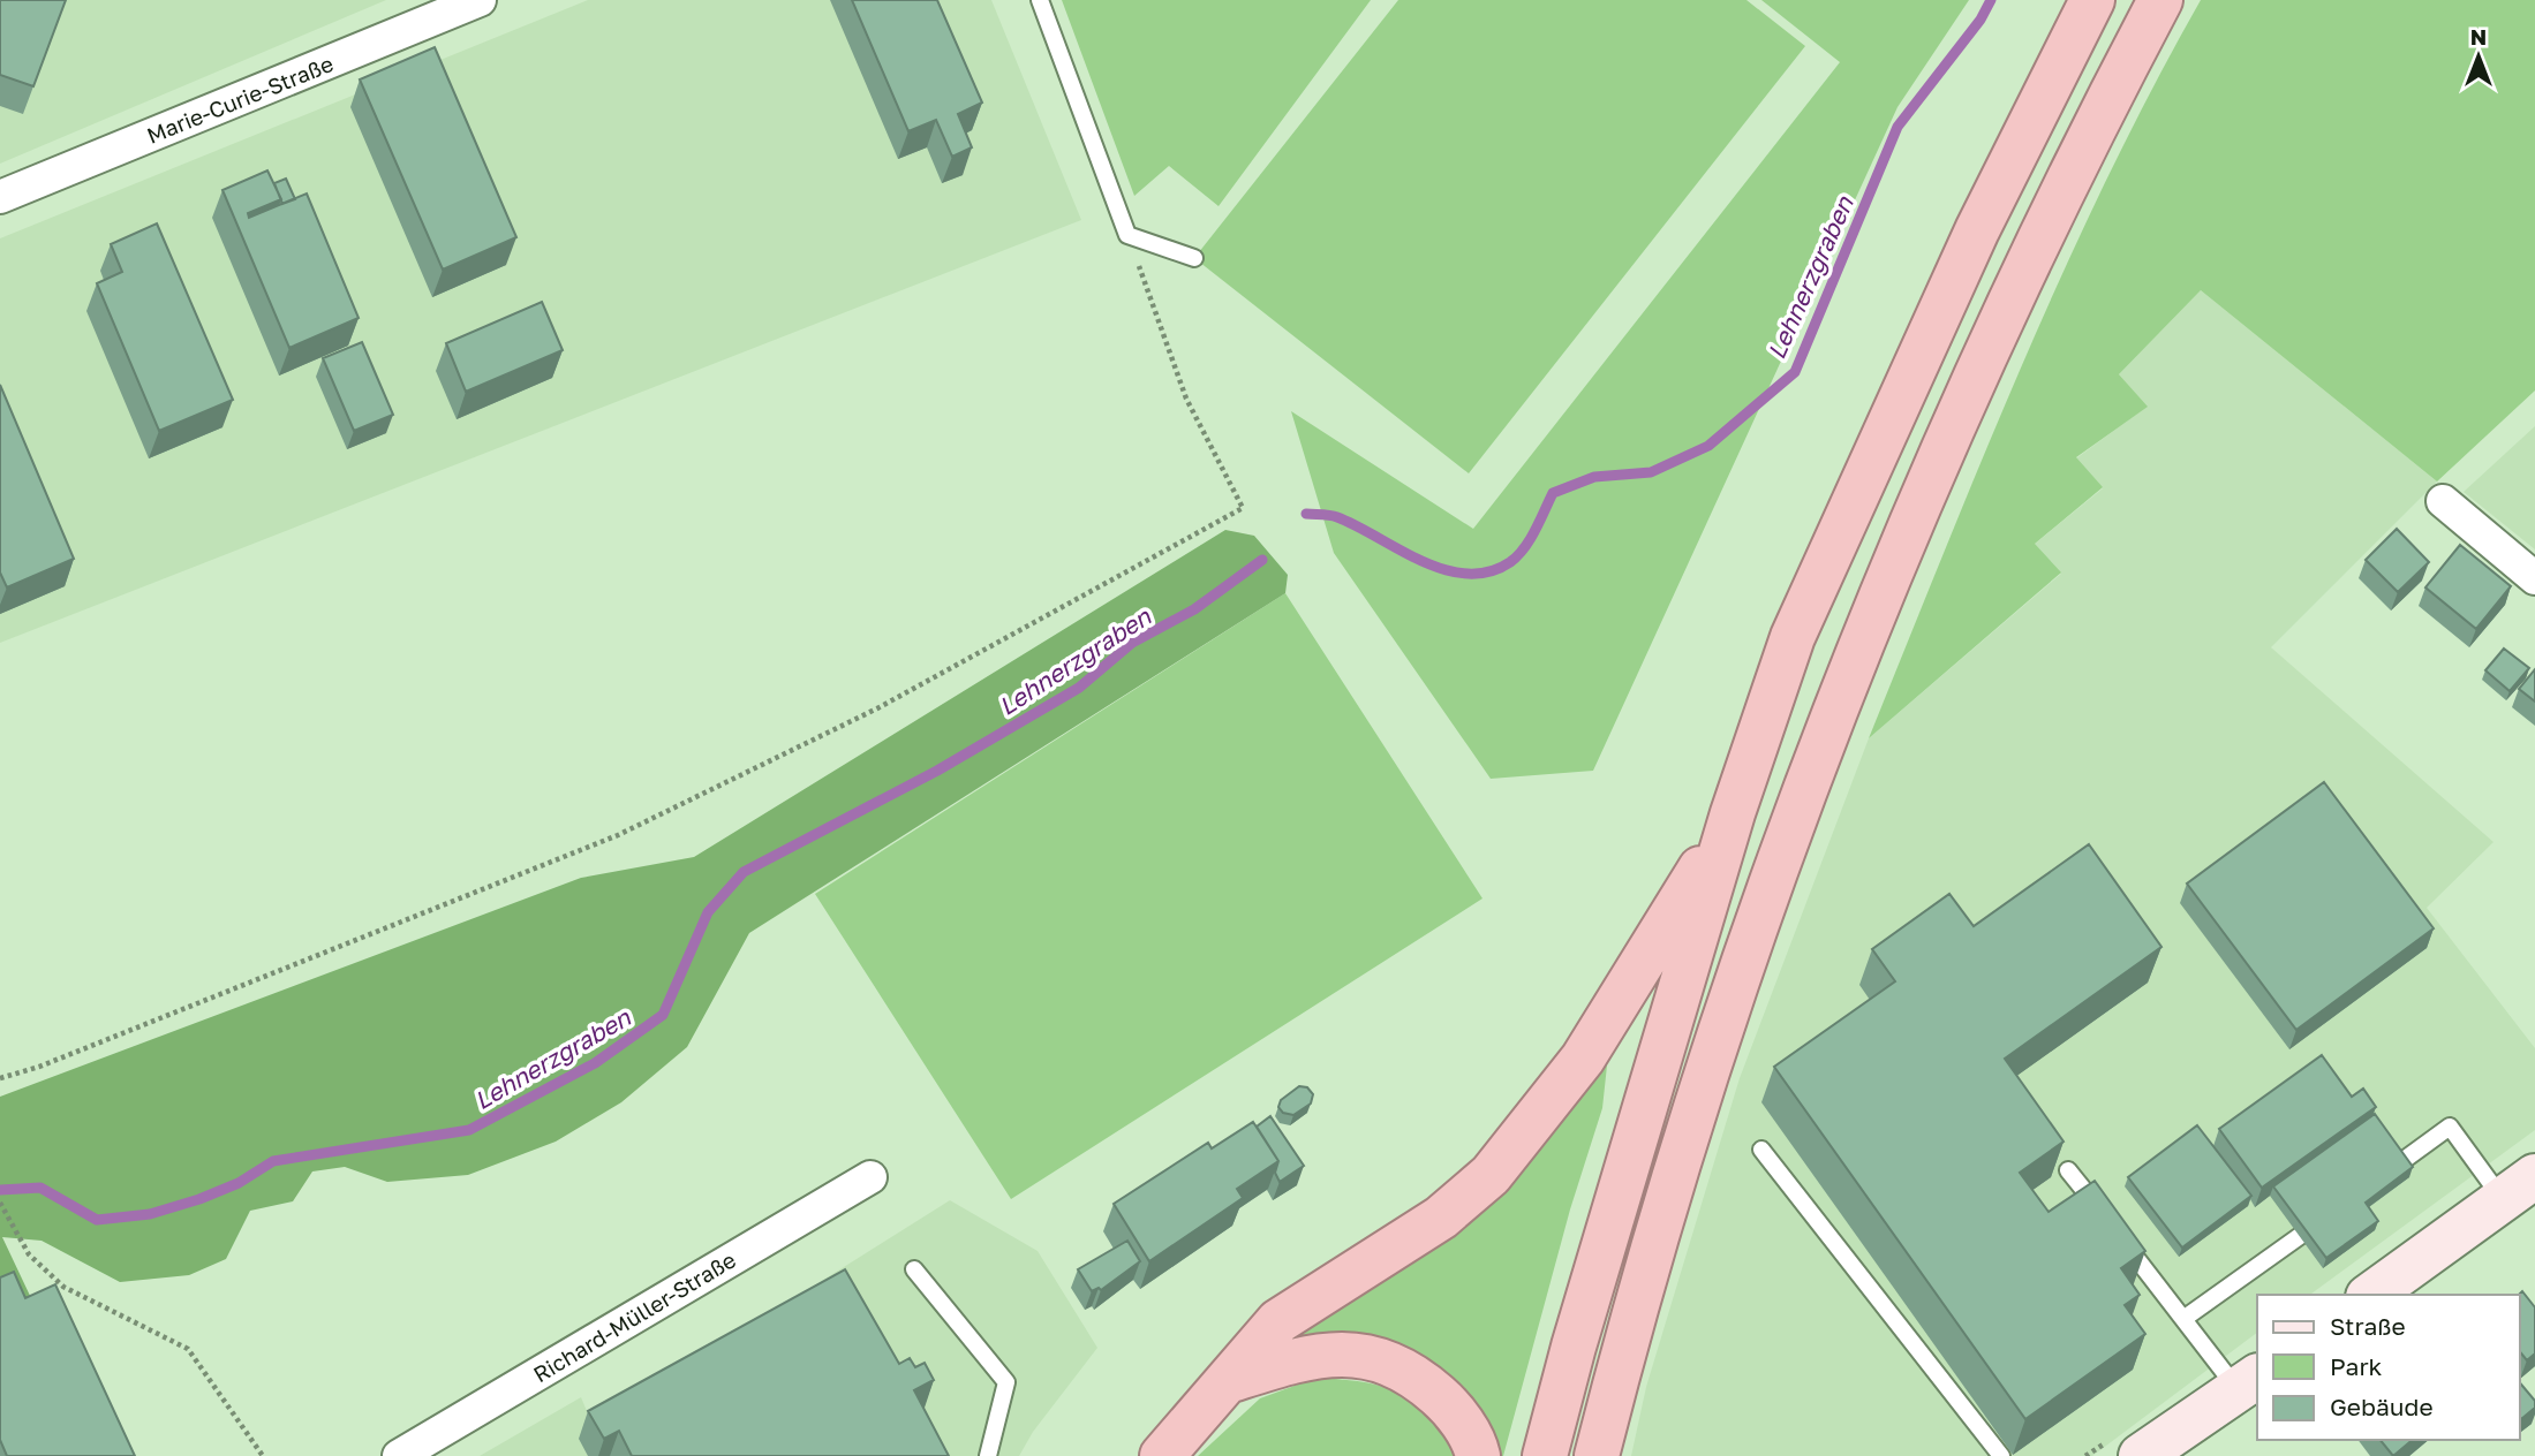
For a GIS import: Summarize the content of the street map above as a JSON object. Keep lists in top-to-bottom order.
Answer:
{
  "streets": {
    "street": ["Marie-Curie-Straße", "Richard-Müller-Straße"]
  },
  "water": ["Lehnerzgraben"],
  "legend": ["Straße", "Park", "Gebäude"],
  "north": "top"
}
